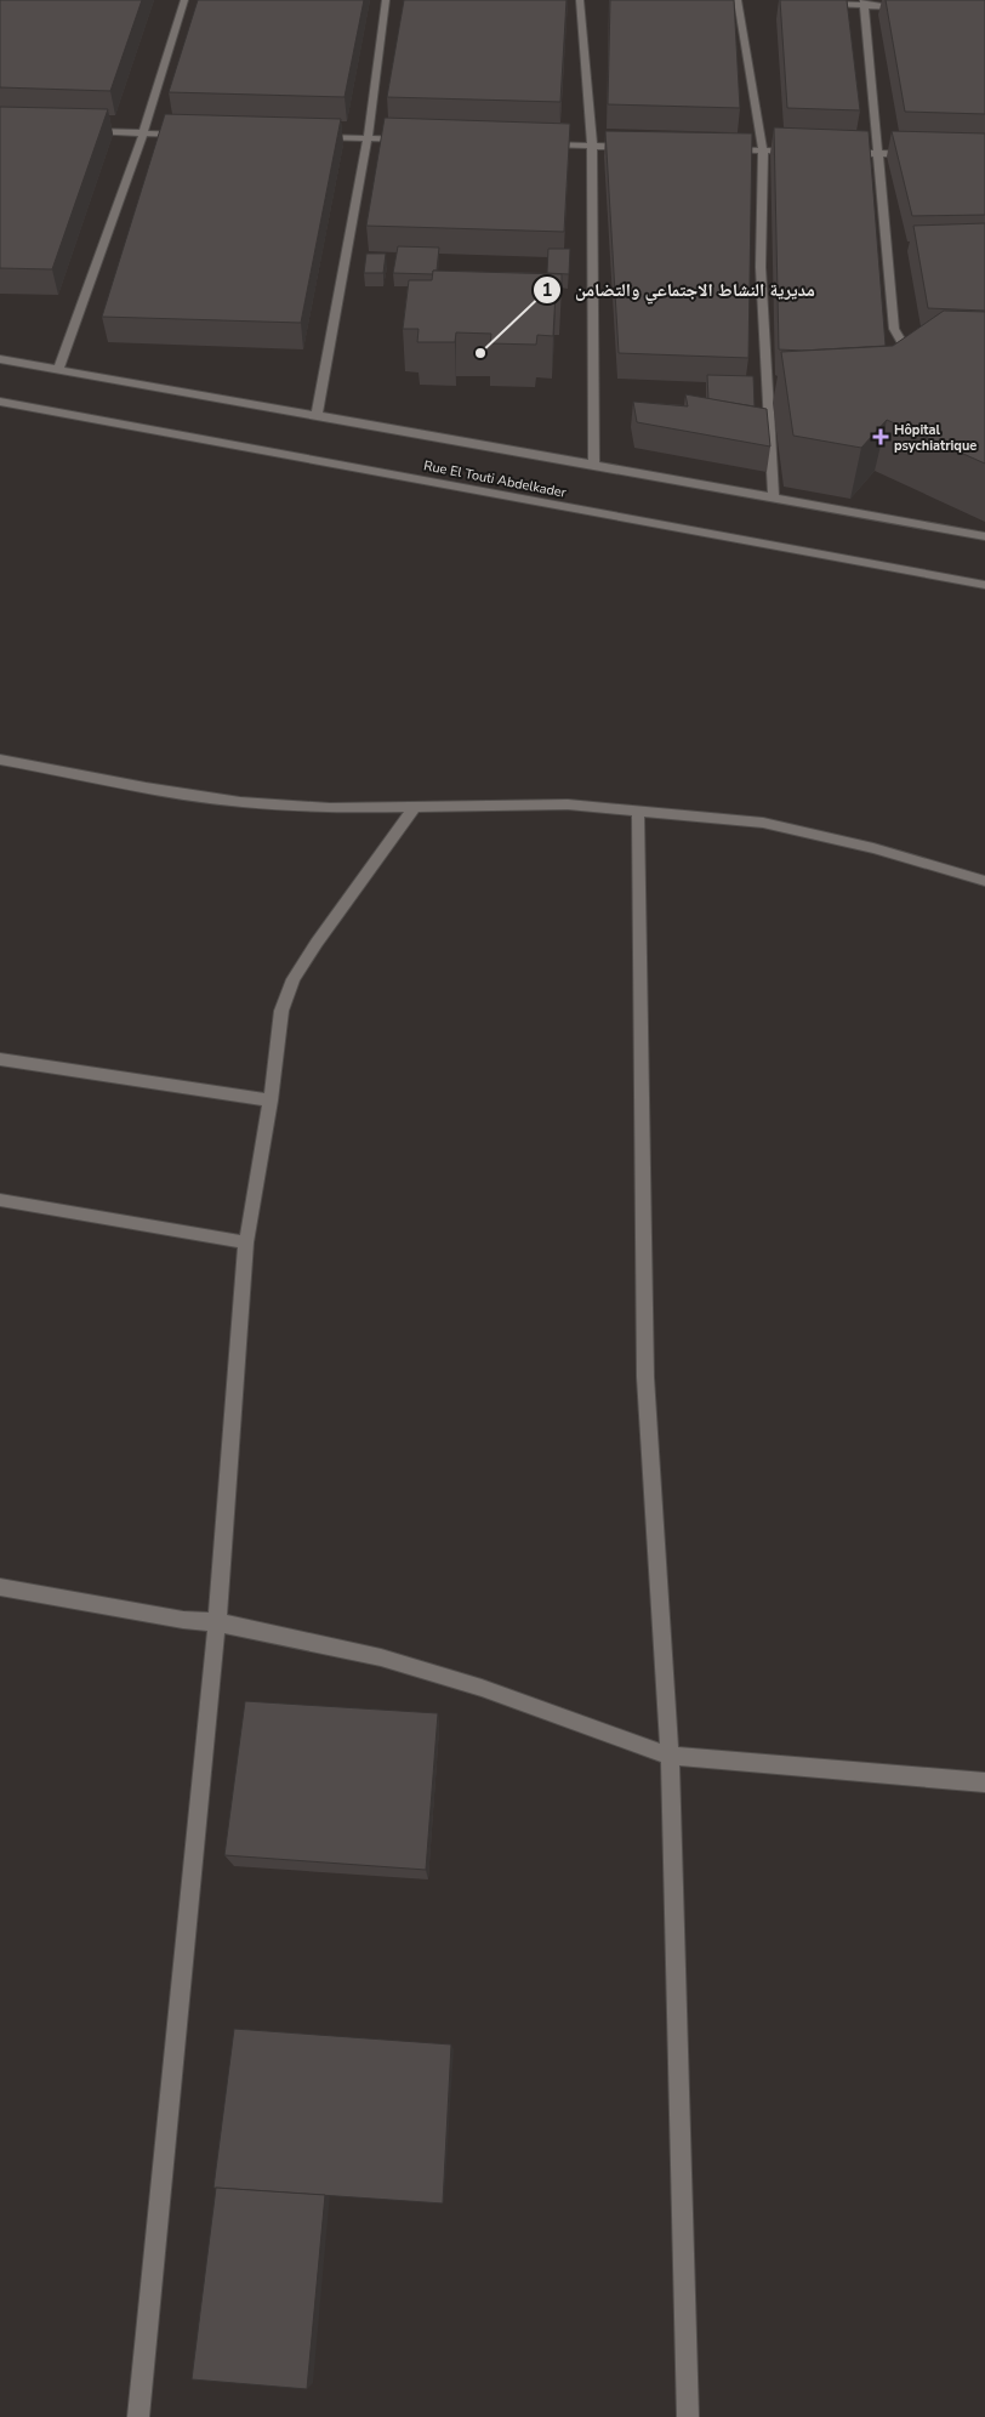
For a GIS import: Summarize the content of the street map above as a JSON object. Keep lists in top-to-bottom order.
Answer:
{
  "streets": {
    "street": ["Rue El Touti Abdelkader"]
  },
  "places": {
    "other": ["مديرية النشاط الاجتماعي والتضامن"],
    "health": ["Hôpital psychiatrique"]
  }
}
